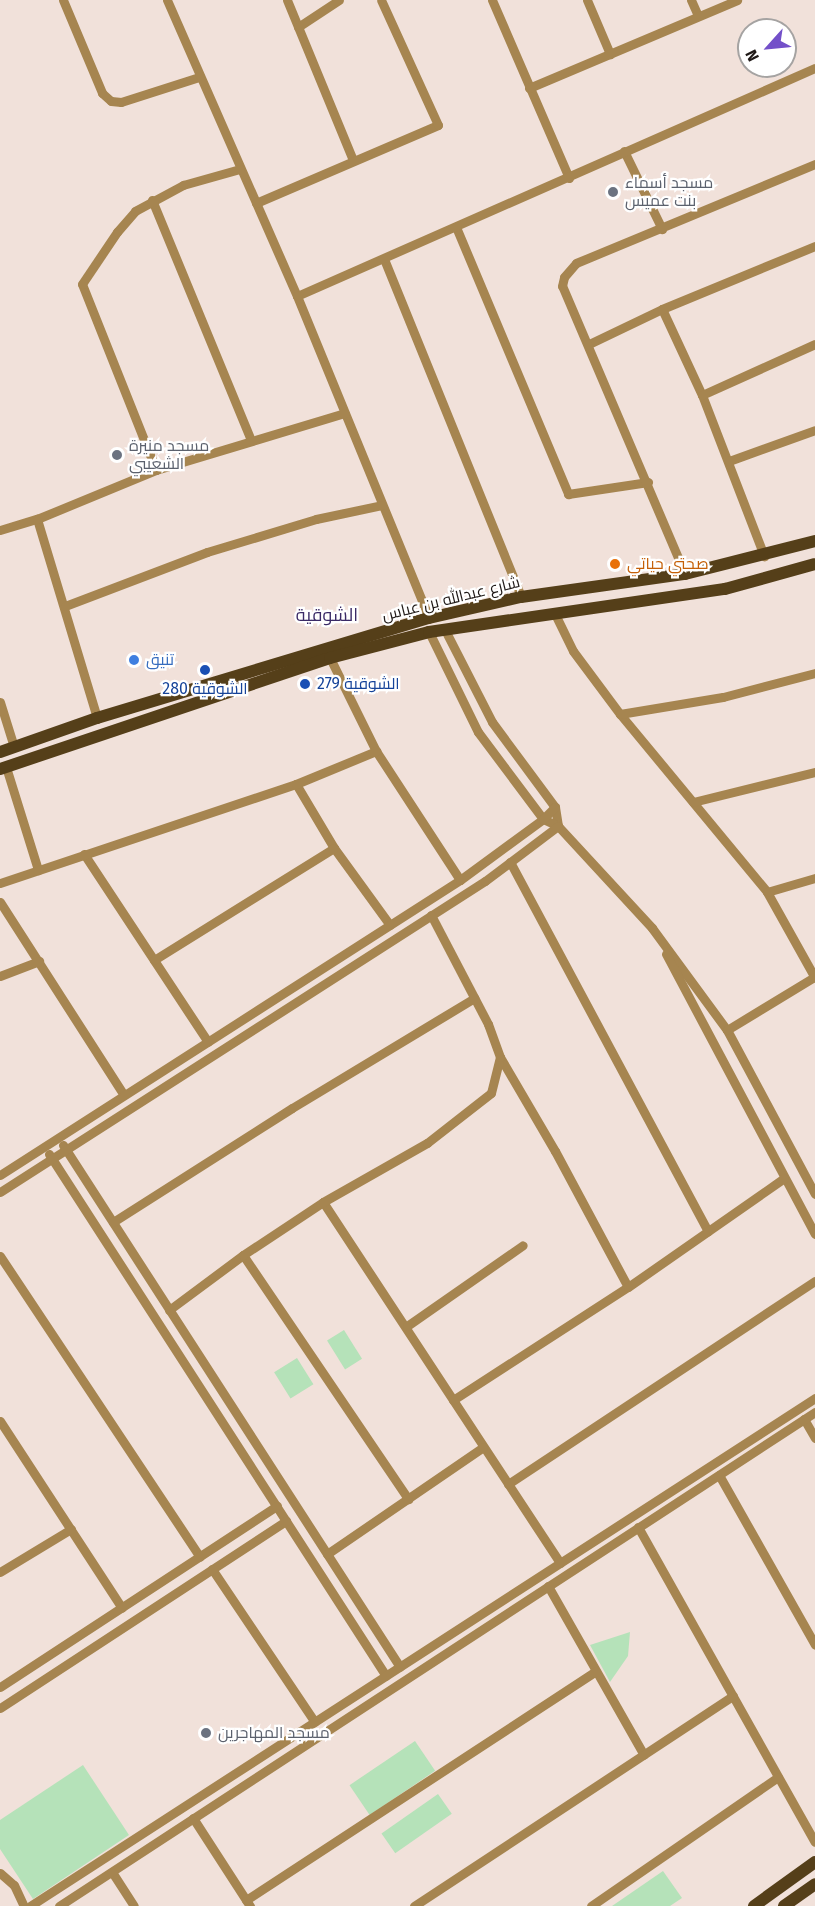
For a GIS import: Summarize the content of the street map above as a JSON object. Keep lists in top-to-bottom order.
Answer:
{
  "streets": {
    "main road": ["شارع عبدالله بن عباس"]
  },
  "districts": ["الشوقية"],
  "places": [
    "مسجد أسماء بنت عميس",
    "مسجد منيرة الشعيبي",
    "صحتي حياتي",
    "تنيق",
    "الشوقية 280",
    "الشوقية 279",
    "مسجد المهاجرين"
  ],
  "north": "bottom left"
}
